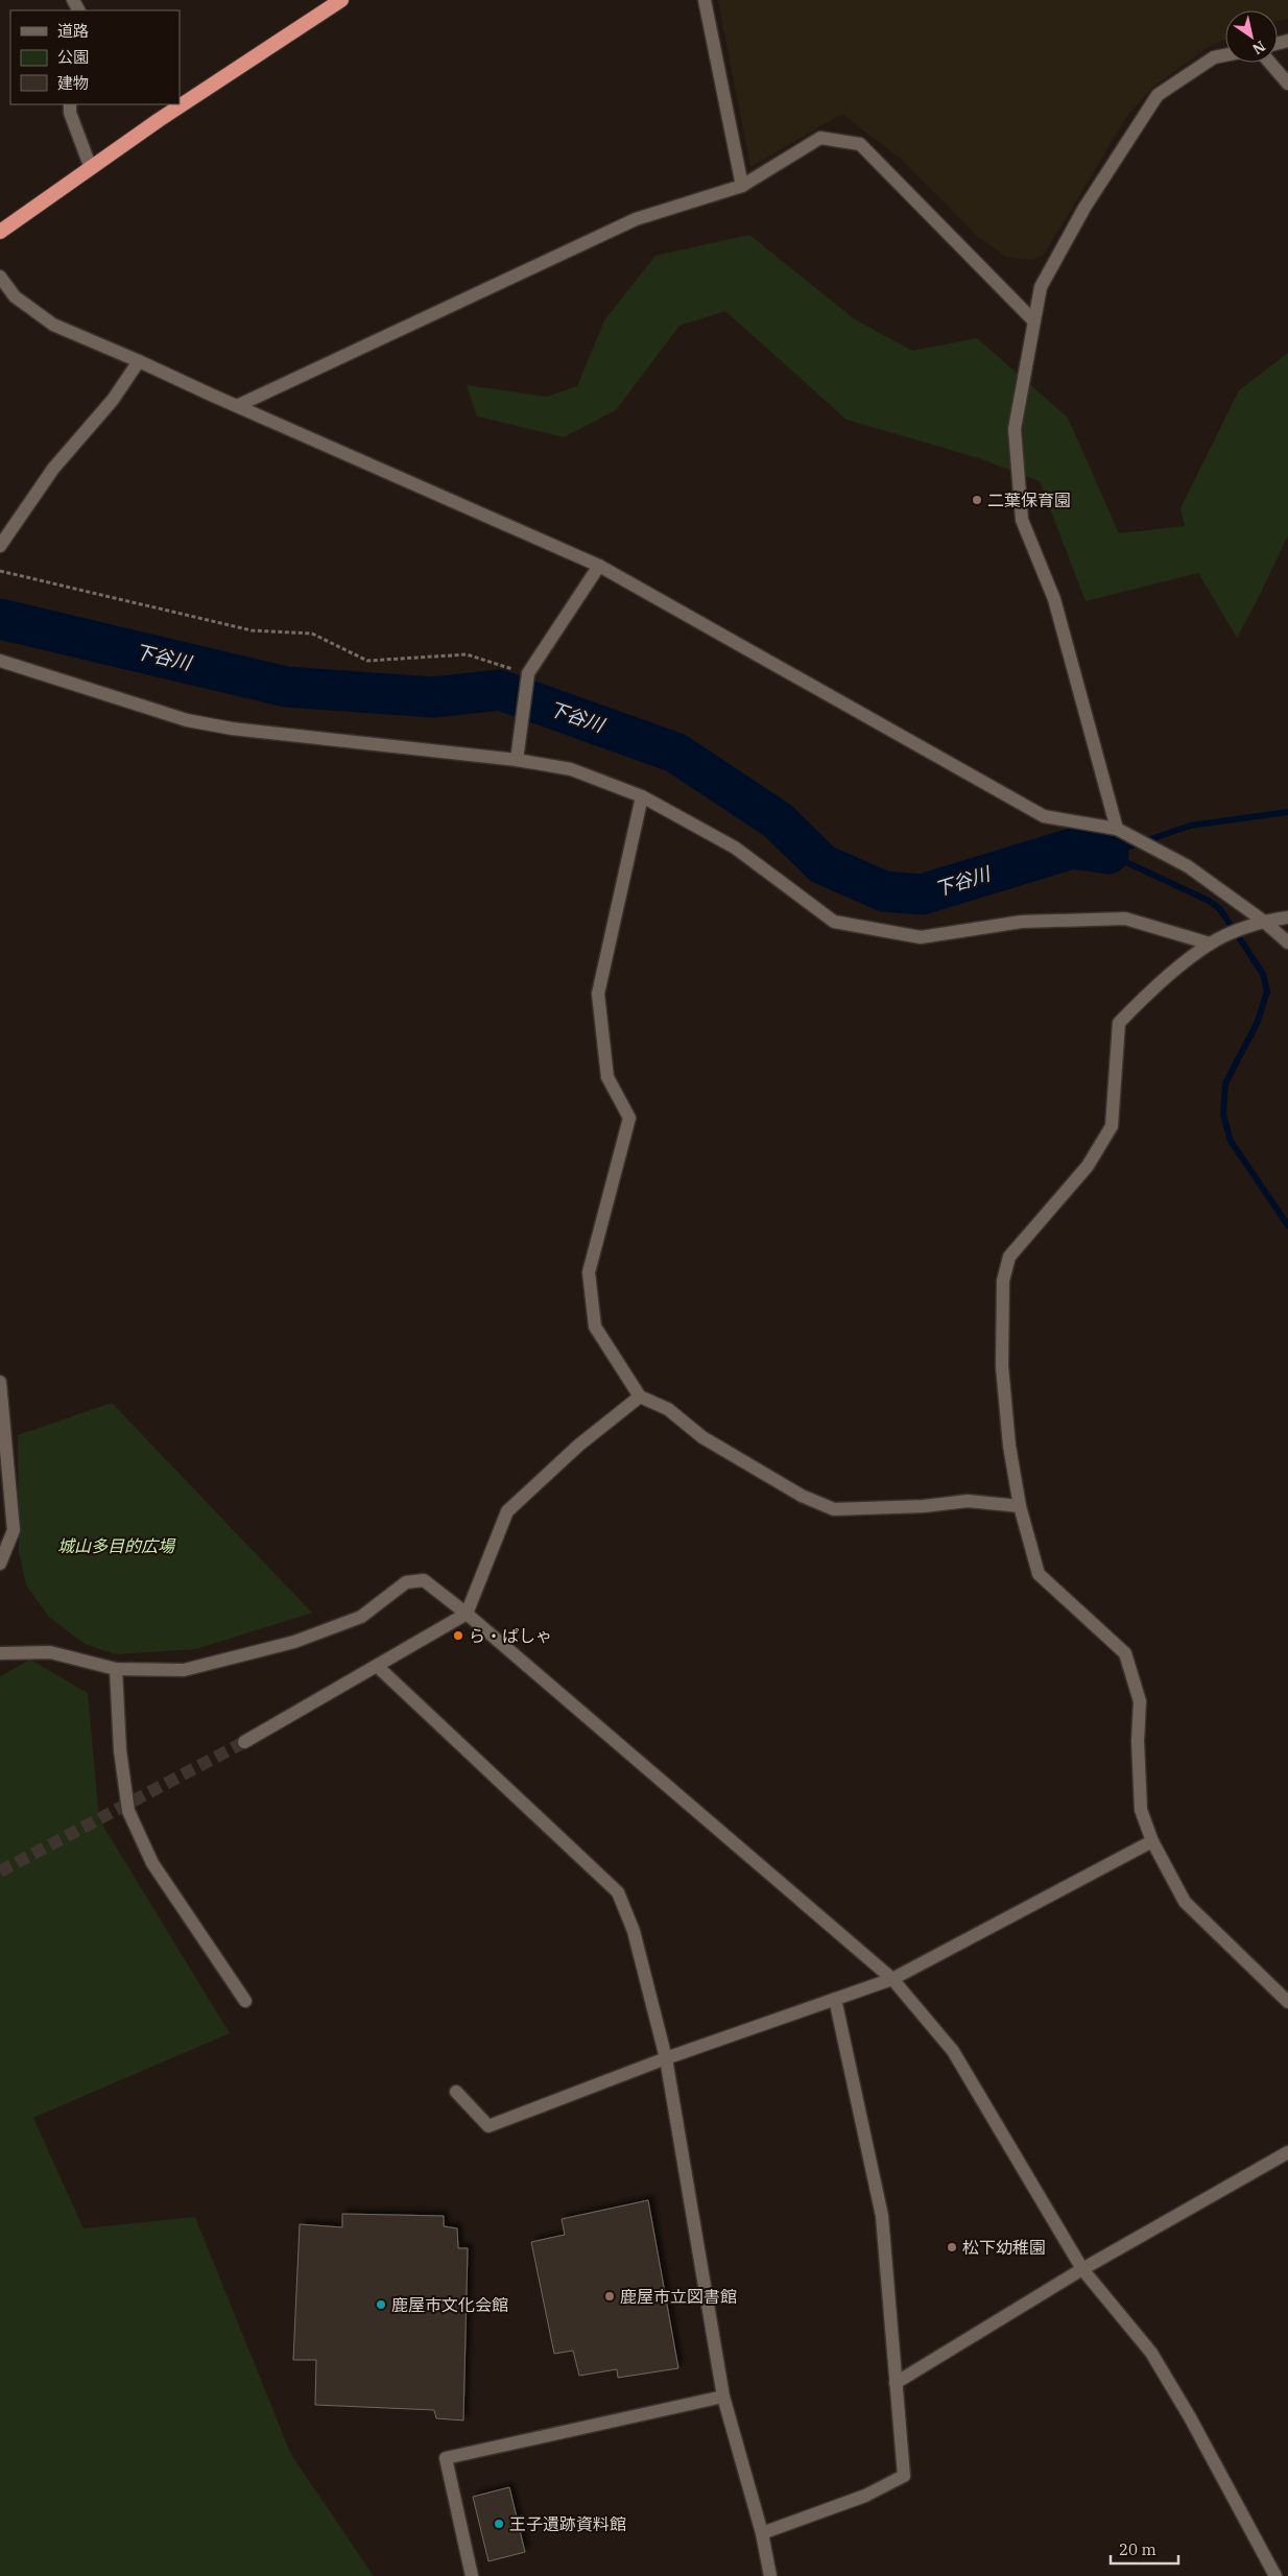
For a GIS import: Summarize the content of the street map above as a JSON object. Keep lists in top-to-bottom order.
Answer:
{
  "water": ["下谷川"],
  "parks": ["城山多目的広場"],
  "places": [
    "二葉保育園",
    "ら・ぱしゃ",
    "松下幼稚園",
    "鹿屋市立図書館",
    "鹿屋市文化会館",
    "王子遺跡資料館"
  ],
  "legend": ["道路", "公園", "建物"],
  "scale_bar": "20 m",
  "north": "bottom right"
}
